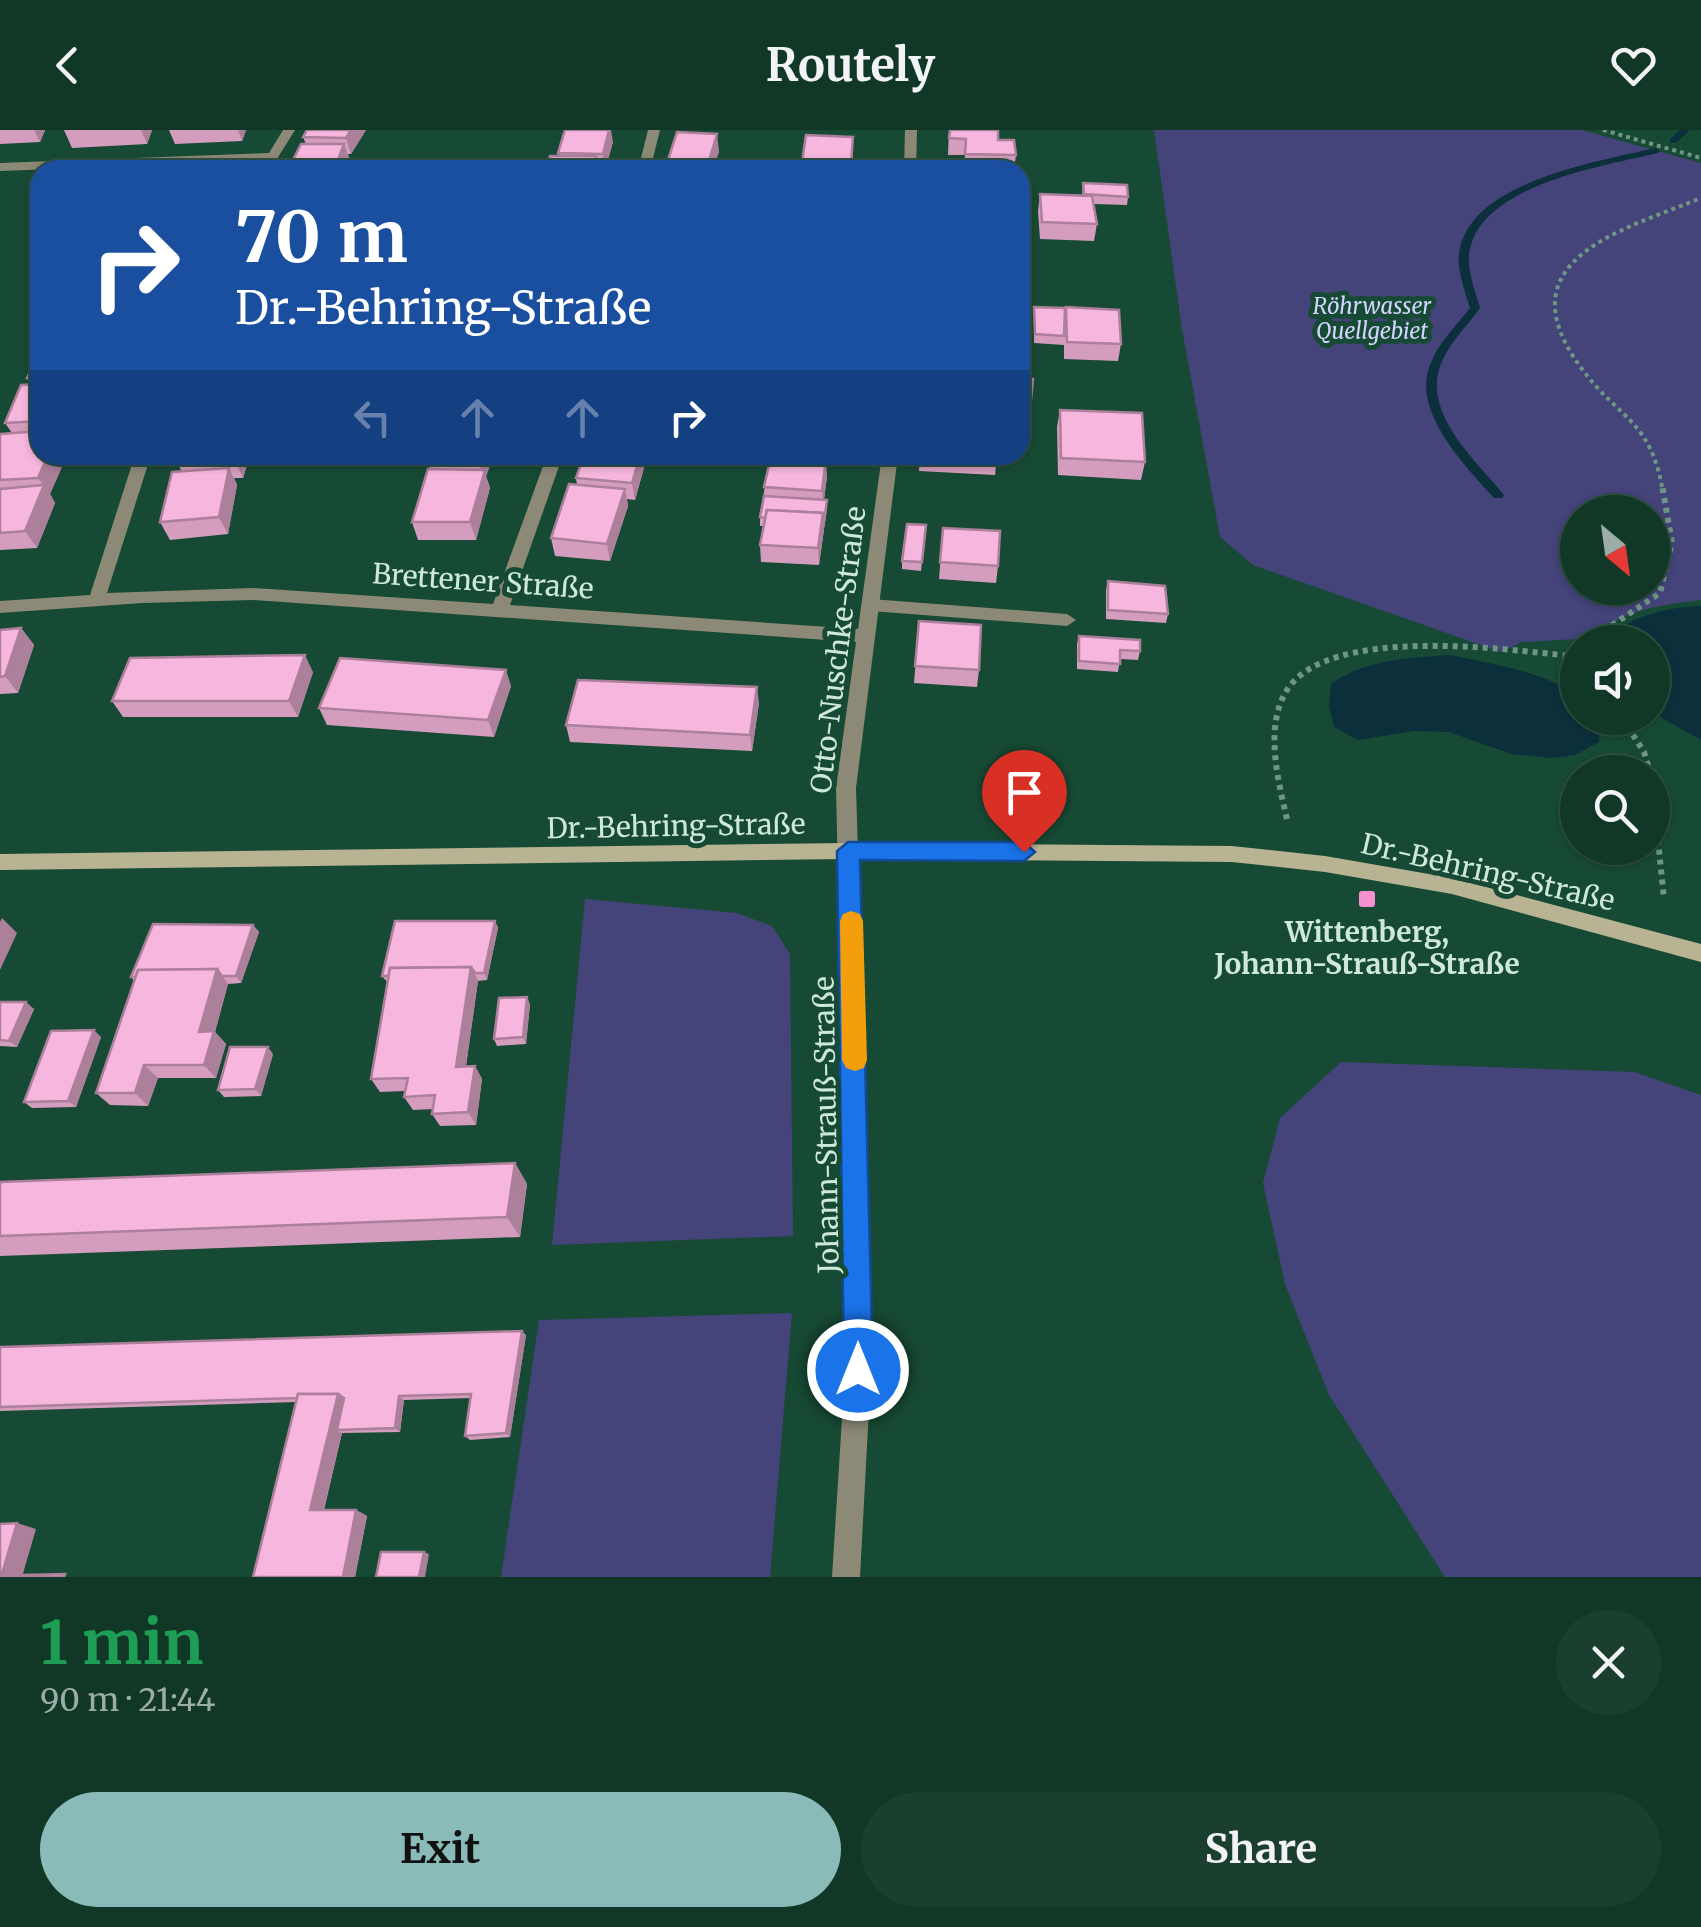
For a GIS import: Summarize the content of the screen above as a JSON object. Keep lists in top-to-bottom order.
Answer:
{
  "streets": {
    "street": [
      "Brettener Straße",
      "Otto-Nuschke-Straße",
      "Dr.-Behring-Straße",
      "Johann-Strauß-Straße"
    ]
  },
  "crossings": [
    ["Brettener Straße", "Otto-Nuschke-Straße"],
    ["Otto-Nuschke-Straße", "Dr.-Behring-Straße"],
    ["Otto-Nuschke-Straße", "Johann-Strauß-Straße"],
    ["Dr.-Behring-Straße", "Johann-Strauß-Straße"]
  ],
  "parks": ["Röhrwasser Quellgebiet"],
  "places": {
    "transit": ["Wittenberg, Johann-Strauß-Straße"]
  },
  "north": "bottom right",
  "page": {
    "header": "Routely",
    "turn": ["70 m", "Dr.-Behring-Straße"],
    "heading": ["1 min", "90 m · 21:44"],
    "buttons": ["Exit", "Share"]
  }
}
